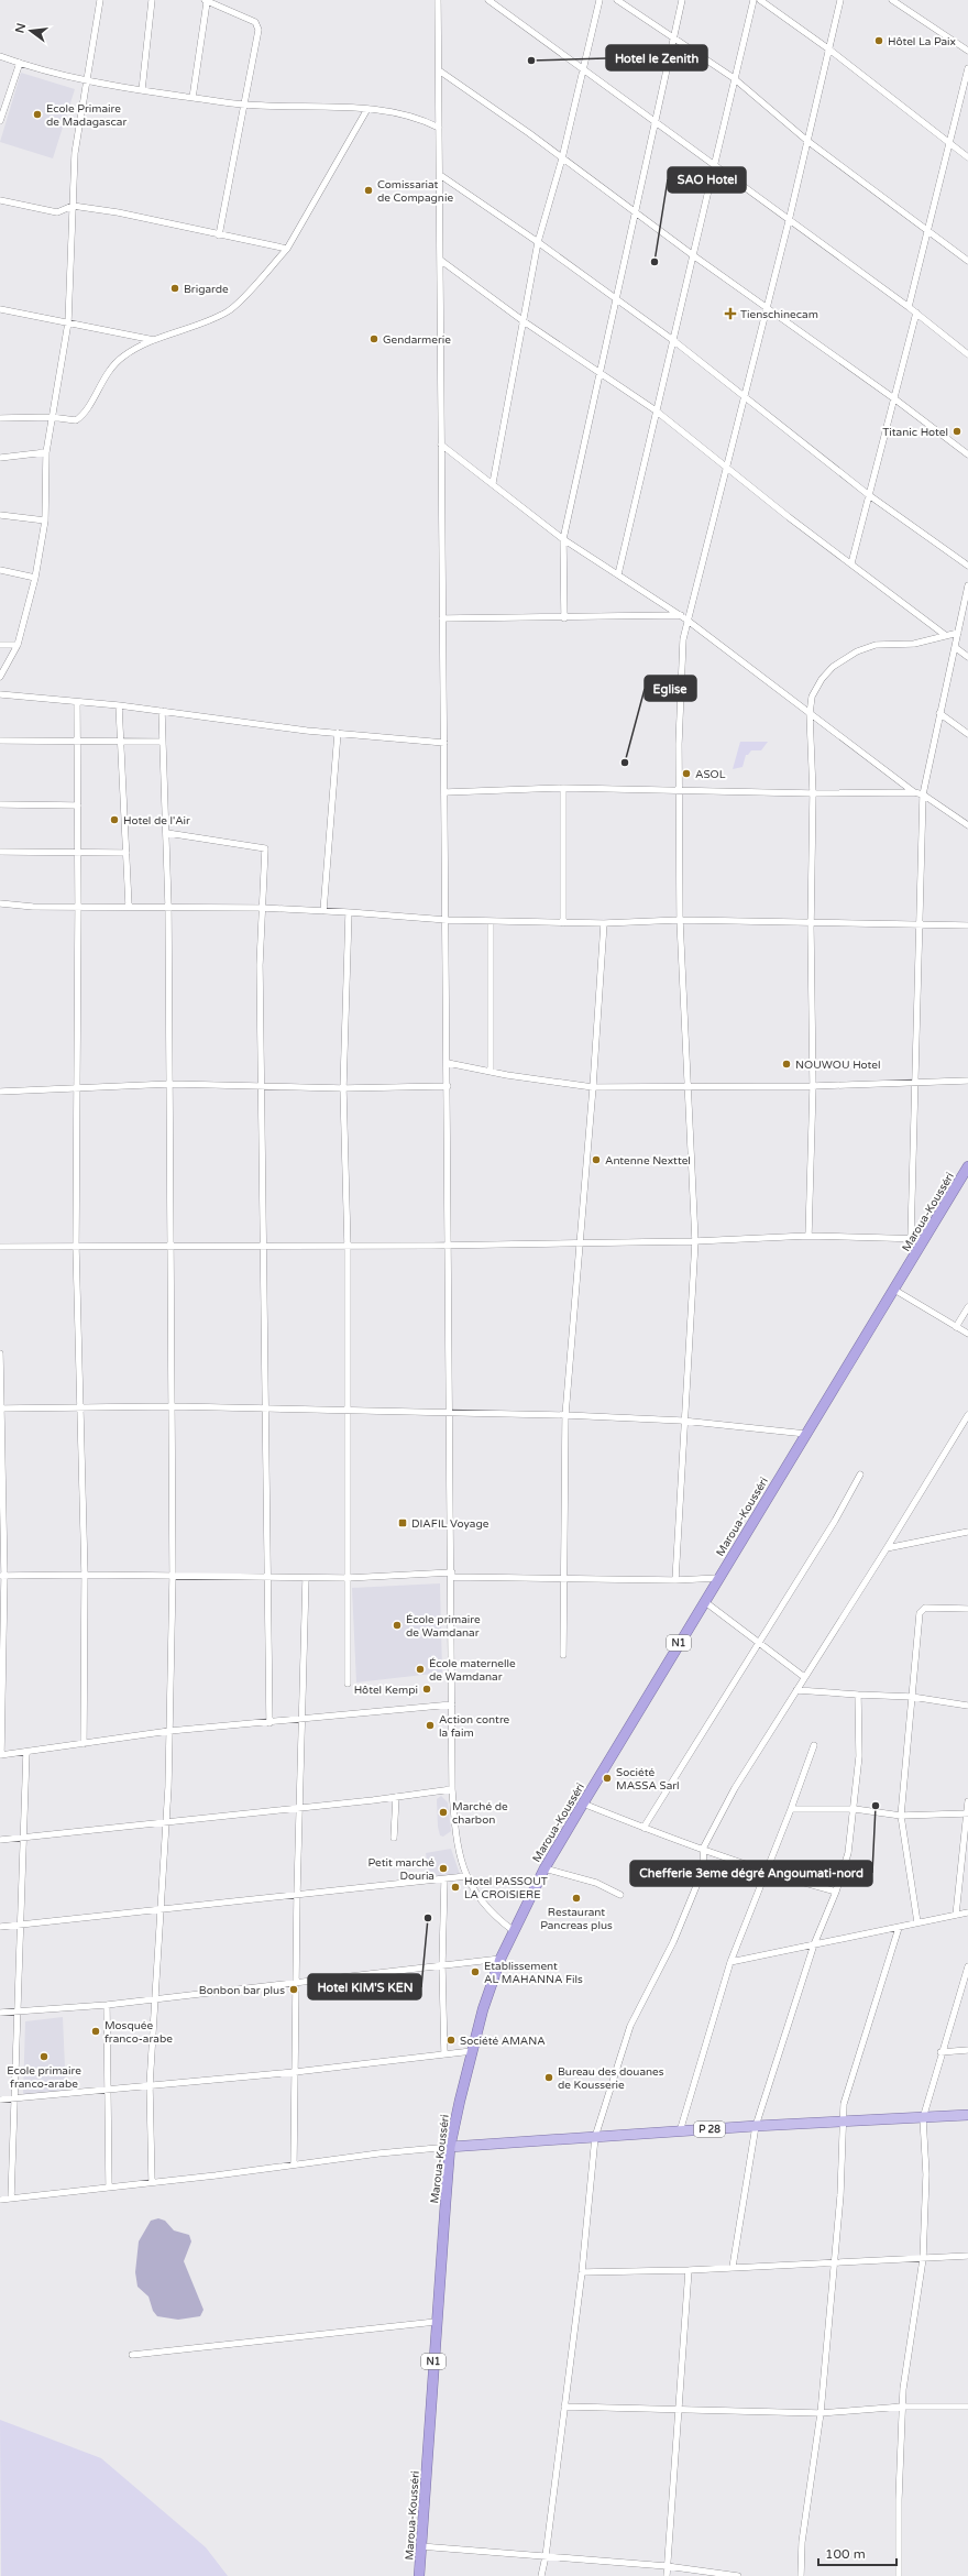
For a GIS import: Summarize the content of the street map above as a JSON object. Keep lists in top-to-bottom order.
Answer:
{
  "streets": {
    "highway": ["Maroua-Kousséri", "N1"],
    "main road": ["P 28"]
  },
  "crossings": [
    ["Maroua-Kousséri", "P 28"]
  ],
  "places": {
    "other": [
      "Hôtel La Paix",
      "Hotel le Zenith",
      "Ecole Primaire de Madagascar",
      "Comissariat de Compagnie",
      "SAO Hotel",
      "Brigarde",
      "Gendarmerie",
      "Titanic Hotel",
      "Eglise",
      "ASOL",
      "Hotel de l'Air",
      "NOUWOU Hotel",
      "Antenne Nexttel",
      "École primaire de Wamdanar",
      "École maternelle de Wamdanar",
      "Hôtel Kempi",
      "Action contre la faim",
      "Société MASSA Sarl",
      "Chefferie 3eme dégré Angoumati-nord",
      "Marché de charbon",
      "Petit marché Douria",
      "Hotel PASSOUT LA CROISIERE",
      "Restaurant Pancreas plus",
      "Hotel KIM'S KEN",
      "Etablissement AL MAHANNA Fils",
      "Bonbon bar plus",
      "Mosquée franco-arabe",
      "Société AMANA",
      "Ecole primaire franco-arabe",
      "Bureau des douanes de Kousserie"
    ],
    "health": ["Tienschinecam"],
    "transit": ["DIAFIL Voyage"]
  },
  "scale_bar": "100 m",
  "north": "left"
}
